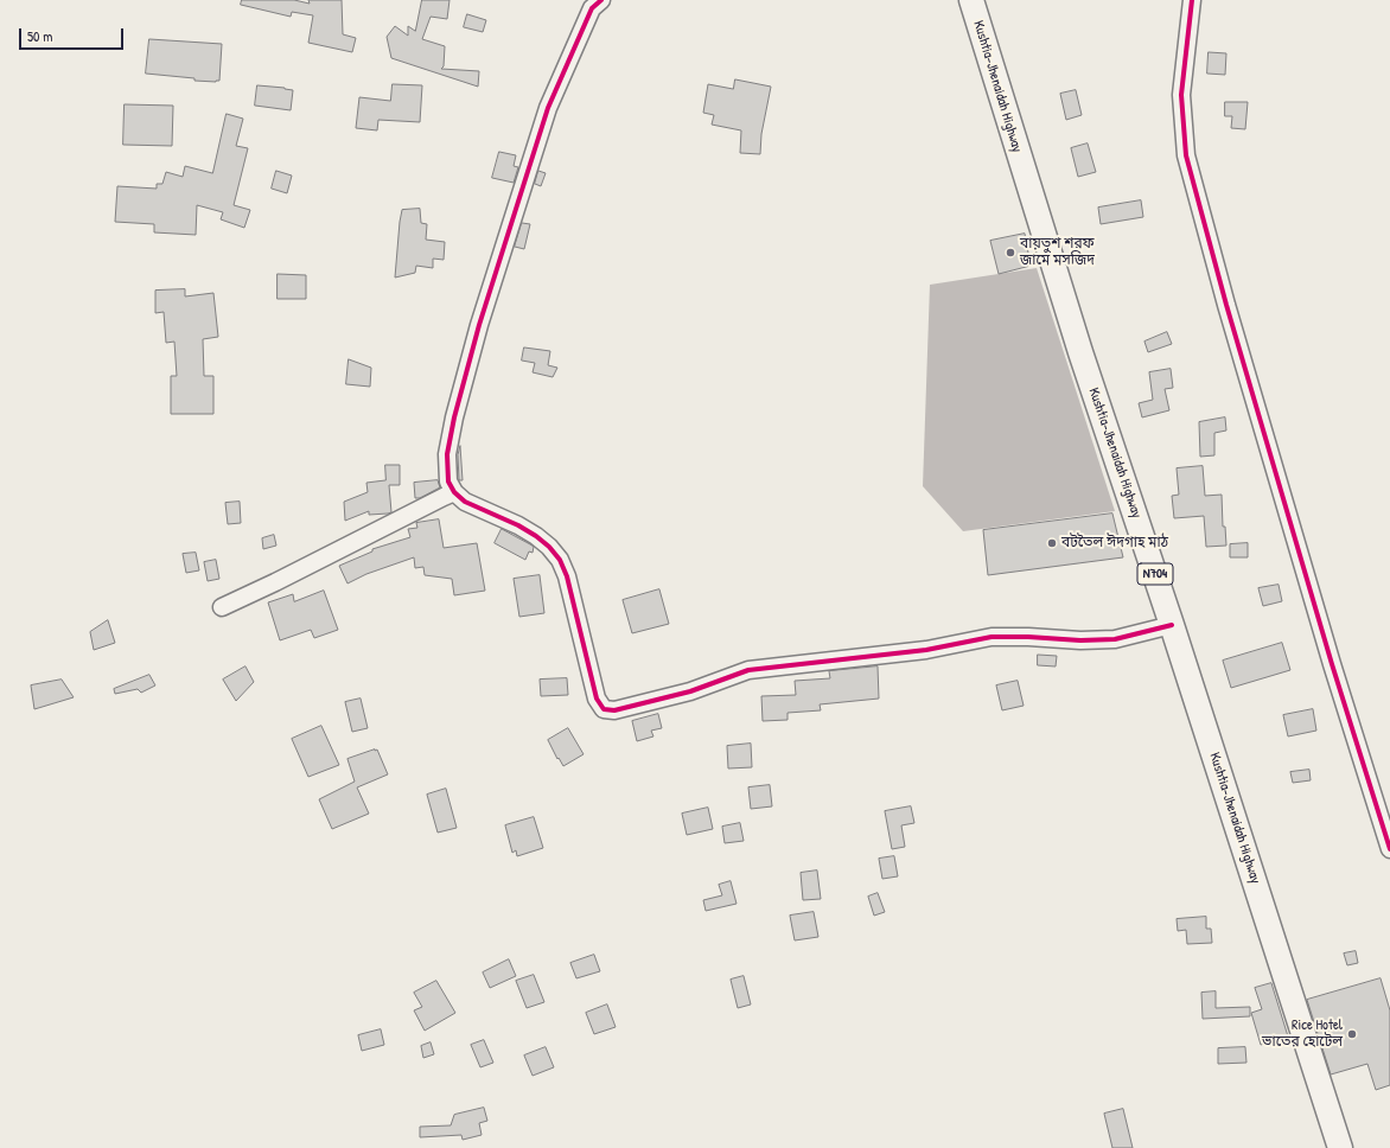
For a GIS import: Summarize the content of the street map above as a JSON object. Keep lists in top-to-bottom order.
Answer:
{
  "streets": {
    "highway": ["Kushtia-Jhenaidah Highway", "N704"]
  },
  "places": ["বায়তুশ শরফ জামে মসজিদ", "বটতৈল ঈদগাহ মাঠ", "Rice Hotel ভাতের হোটেল"],
  "scale_bar": "50 m"
}
